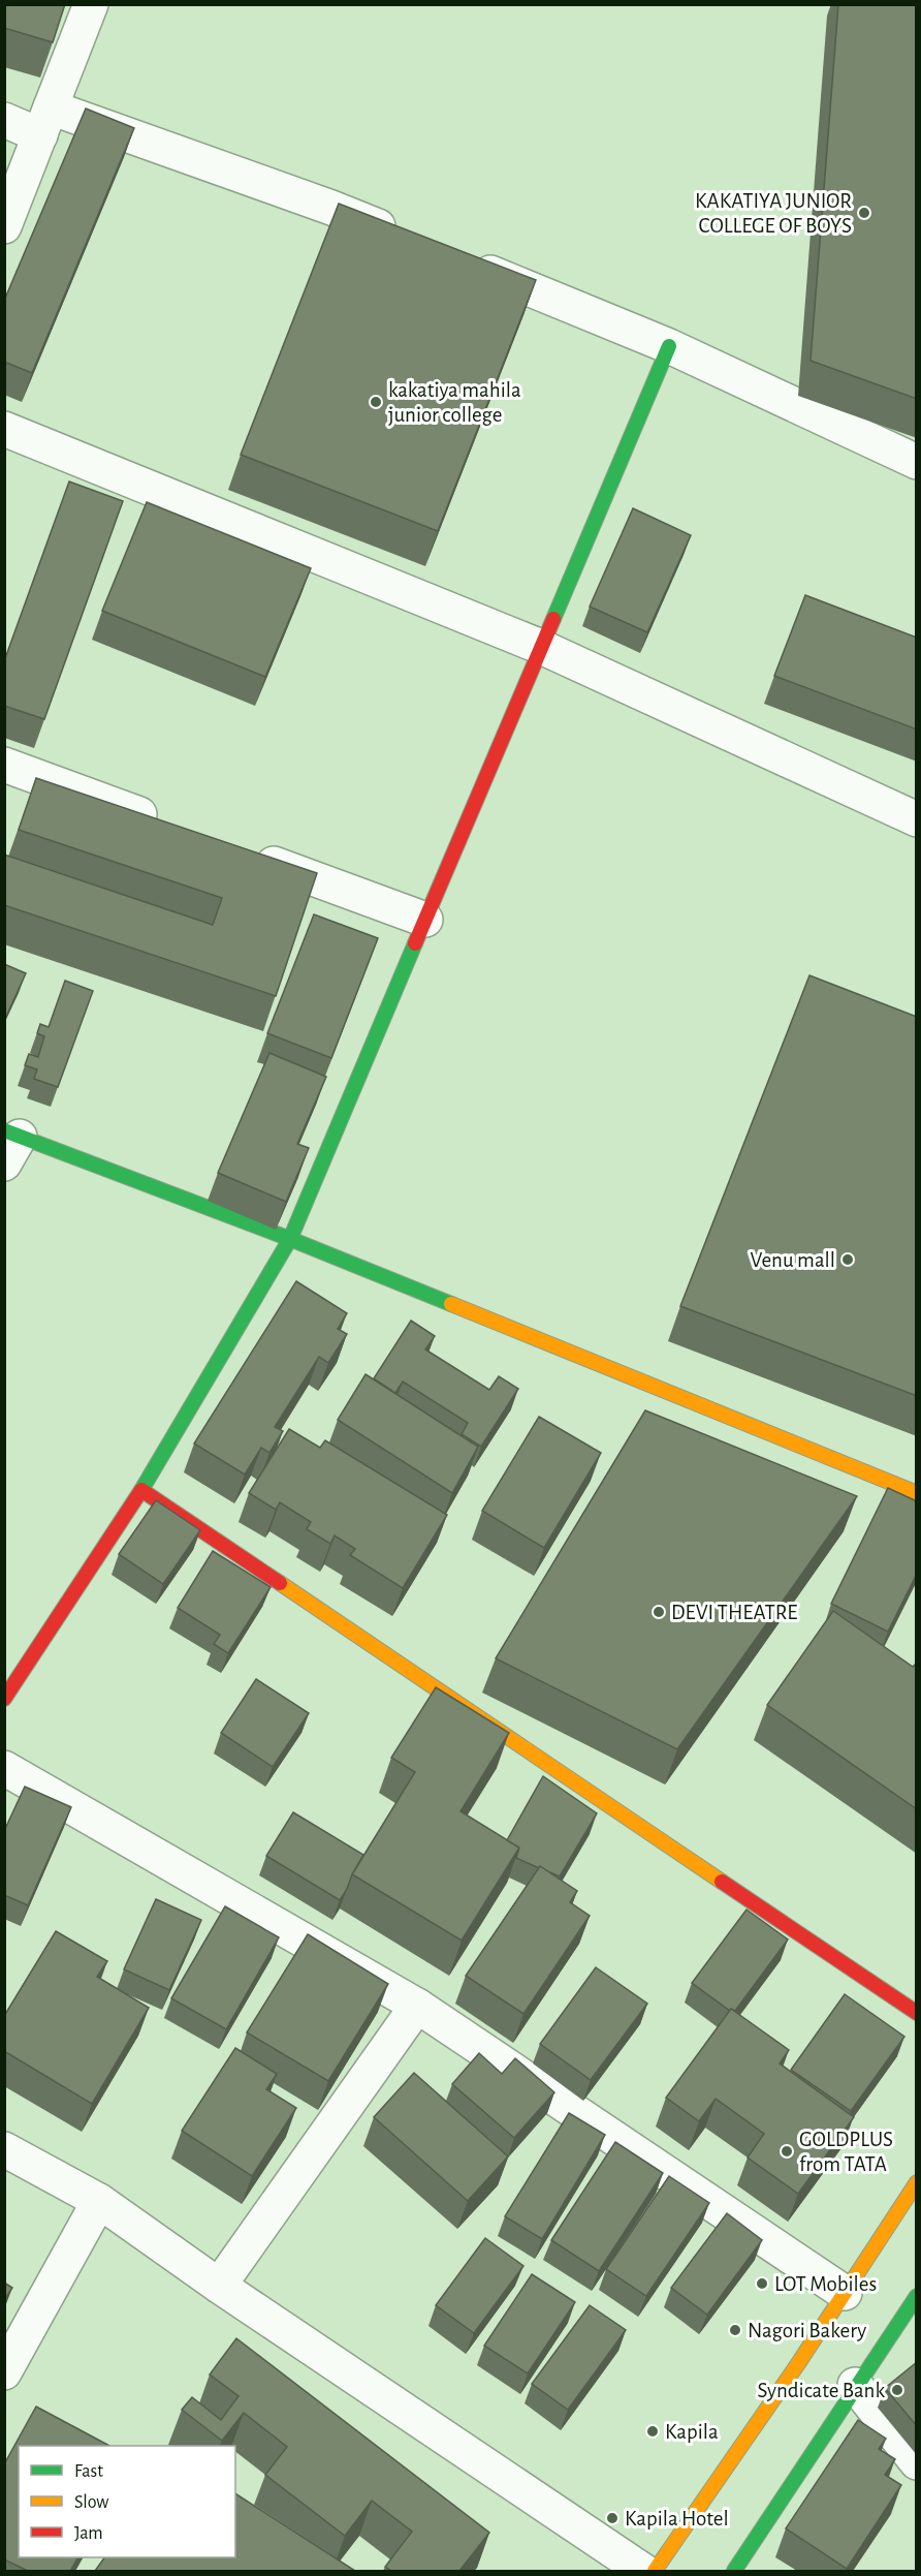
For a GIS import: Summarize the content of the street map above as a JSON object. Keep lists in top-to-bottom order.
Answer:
{
  "places": [
    "KAKATIYA JUNIOR COLLEGE OF BOYS",
    "kakatiya mahila junior college",
    "Venu mall",
    "DEVI THEATRE",
    "GOLDPLUS from TATA",
    "LOT Mobiles",
    "Nagori Bakery",
    "Syndicate Bank",
    "Kapila",
    "Kapila Hotel"
  ],
  "legend": ["Fast", "Slow", "Jam"]
}
